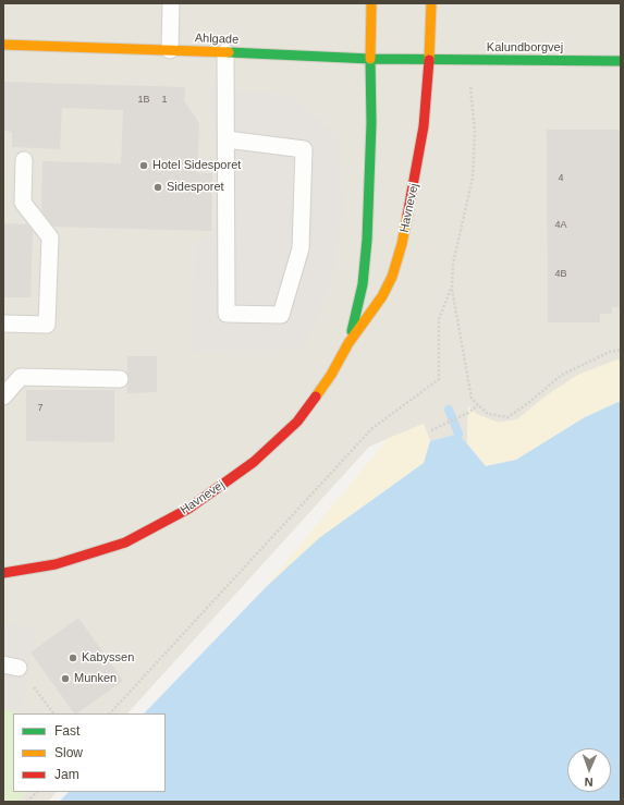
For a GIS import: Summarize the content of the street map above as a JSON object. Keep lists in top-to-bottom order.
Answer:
{
  "streets": {
    "street": ["Ahlgade", "Kalundborgvej", "Havnevej"]
  },
  "crossings": [
    ["Ahlgade", "Kalundborgvej"],
    ["Ahlgade", "Havnevej"],
    ["Kalundborgvej", "Havnevej"]
  ],
  "places": [
    "Hotel Sidesporet",
    "Sidesporet",
    "Kabyssen",
    "Munken"
  ],
  "house_numbers": [
    "1B",
    "1",
    "4",
    "4A",
    "4B",
    "7"
  ],
  "legend": ["Fast", "Slow", "Jam"],
  "north": "bottom"
}
